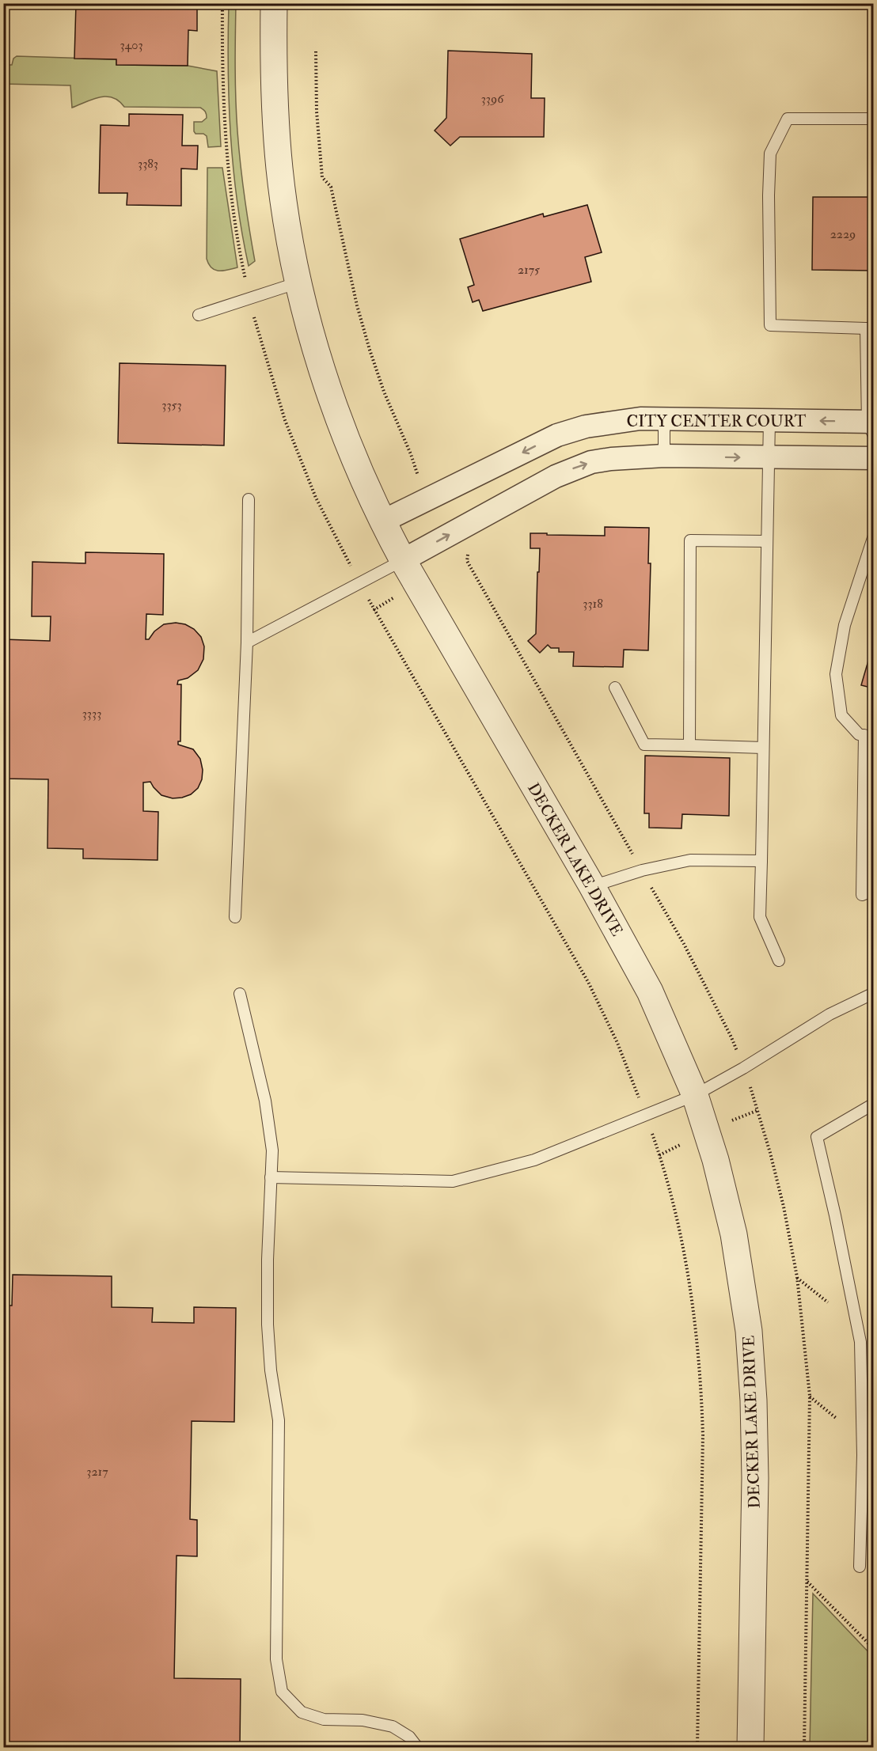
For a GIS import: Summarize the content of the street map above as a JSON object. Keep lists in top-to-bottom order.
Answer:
{
  "streets": {
    "street": ["CITY CENTER COURT", "DECKER LAKE DRIVE"]
  },
  "crossings": [
    ["CITY CENTER COURT", "DECKER LAKE DRIVE"]
  ],
  "house_numbers": [
    "3403",
    "3396",
    "3383",
    "2229",
    "2175",
    "3353",
    "3318",
    "3333",
    "3217"
  ]
}
